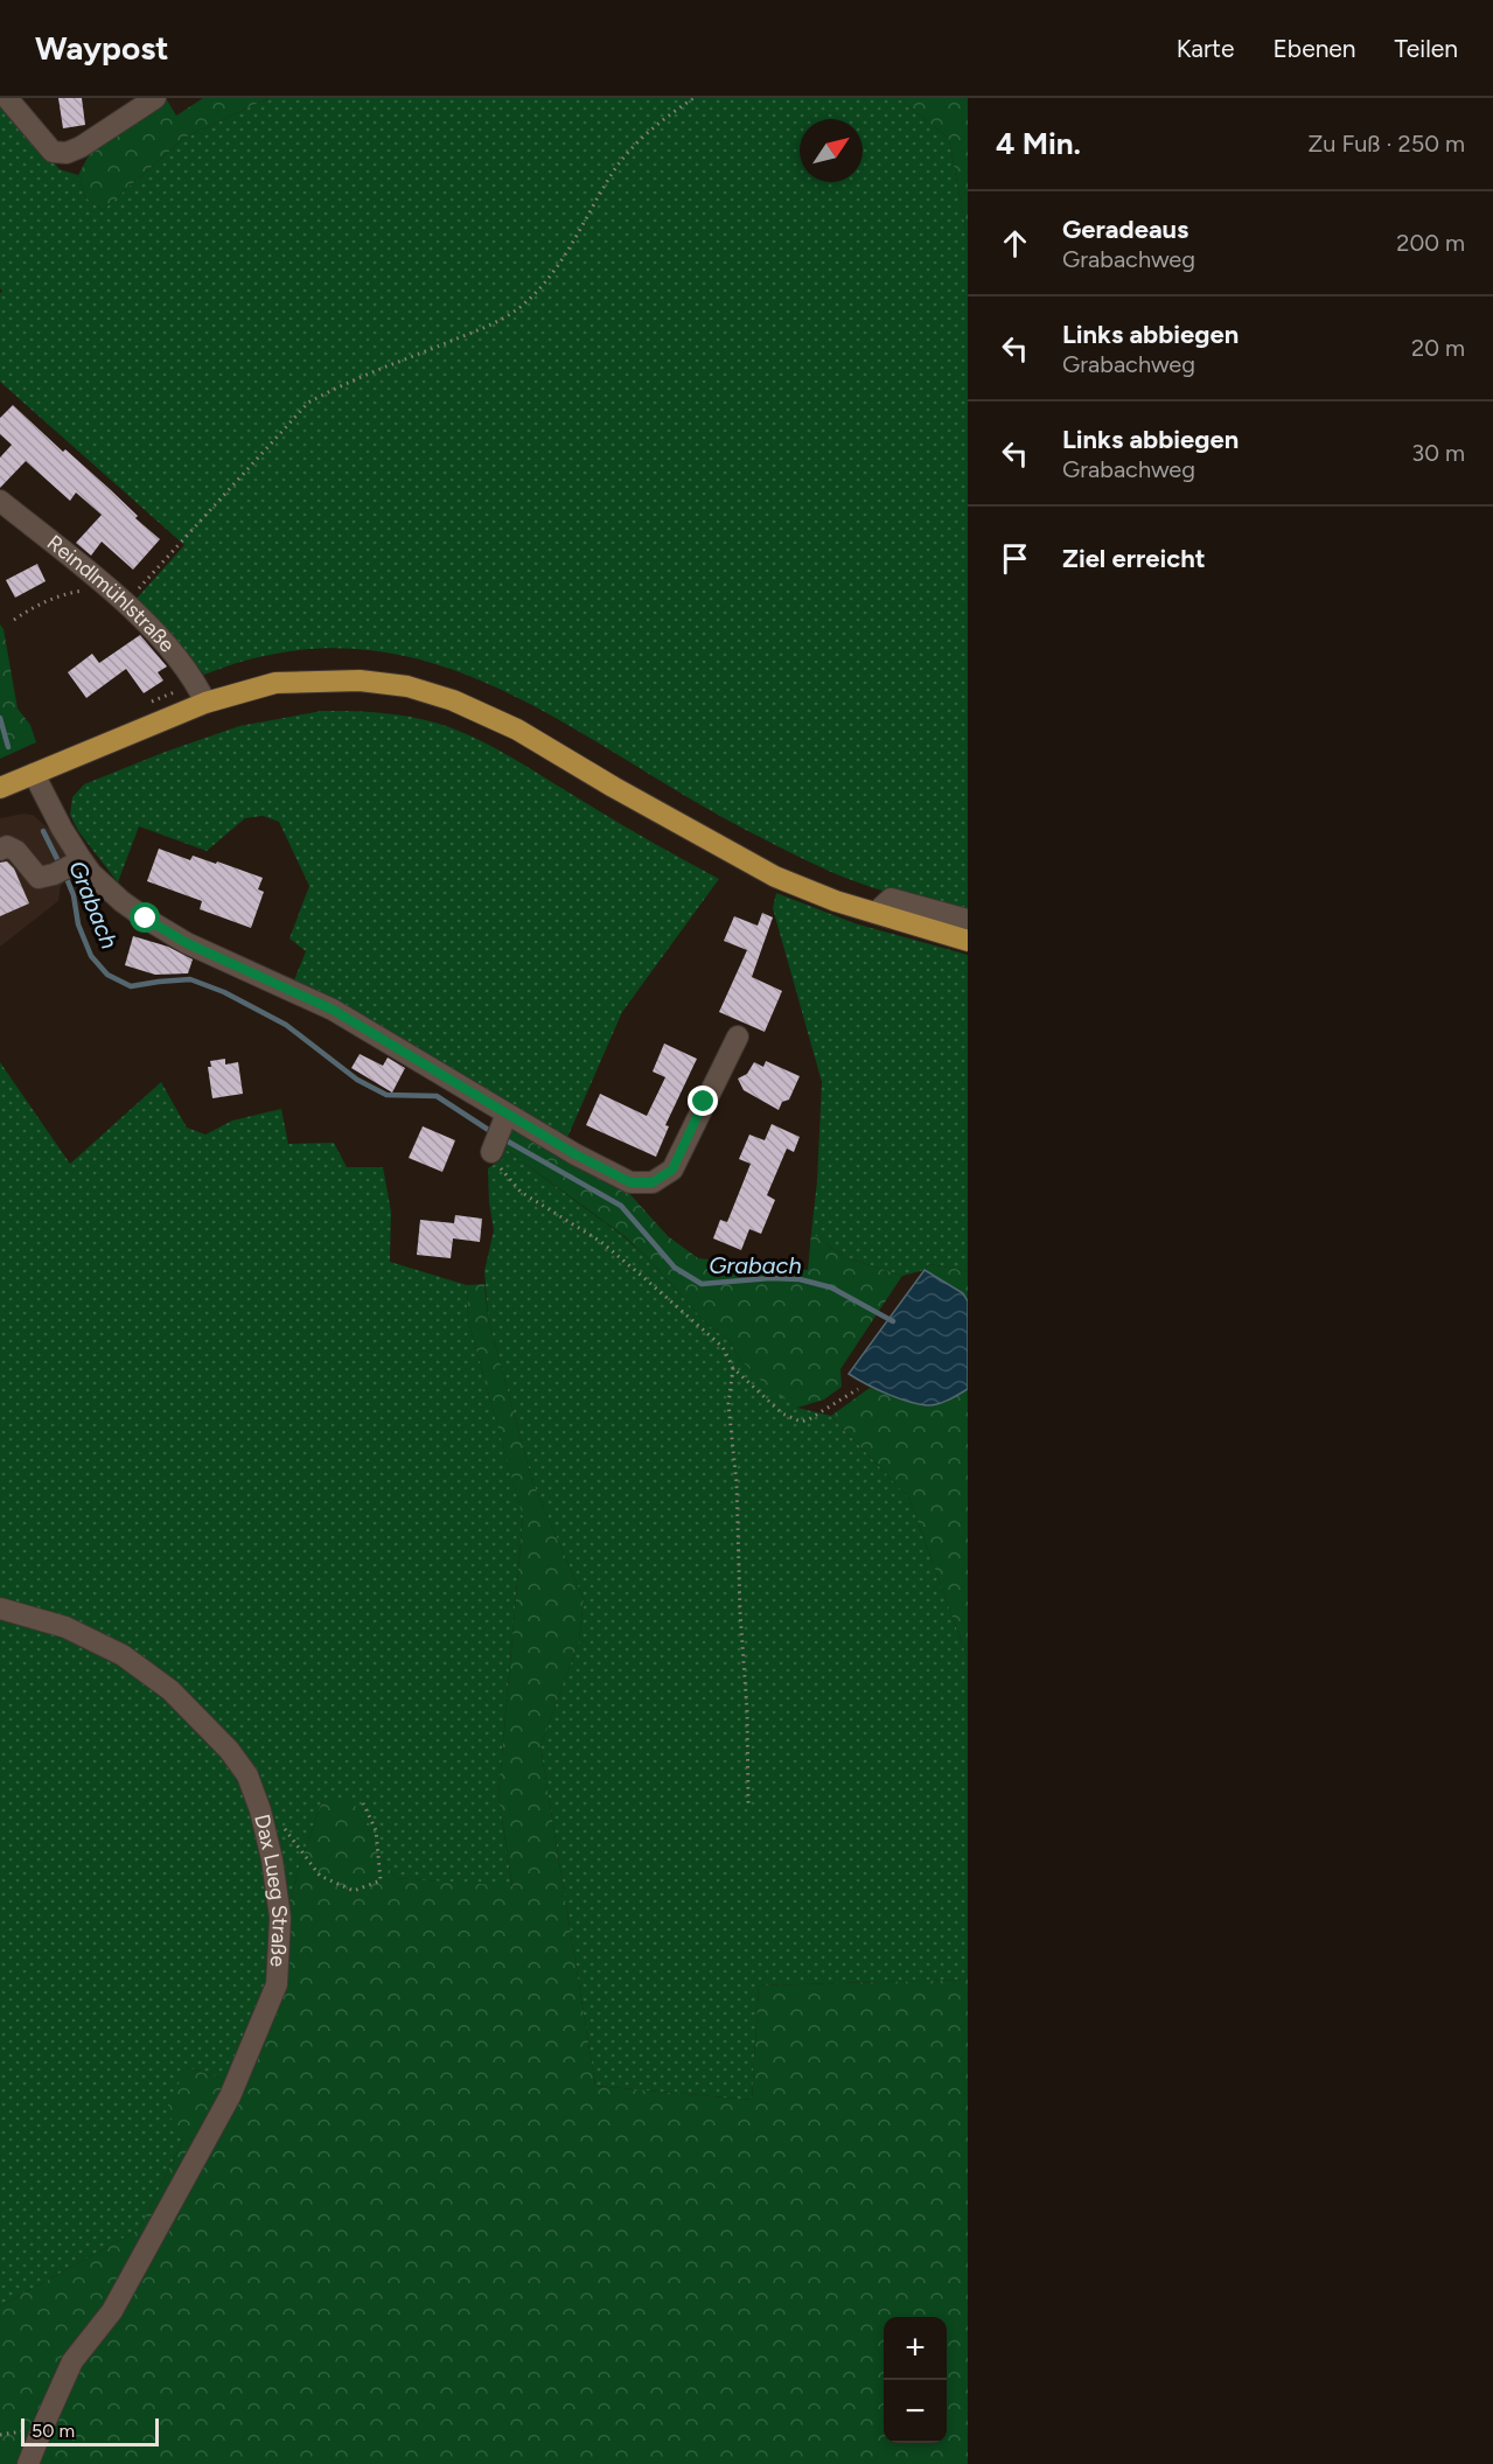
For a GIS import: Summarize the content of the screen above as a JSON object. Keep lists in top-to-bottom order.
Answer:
{
  "streets": {
    "street": ["Reindlmühlstraße", "Dax Lueg Straße"]
  },
  "water": ["Grabach"],
  "scale_bar": "50 m",
  "north": "top right",
  "page": {
    "header": "Waypost",
    "nav": ["Karte", "Ebenen", "Teilen"],
    "heading": ["4 Min.", "Zu Fuß · 250 m"],
    "list": [
      ["Geradeaus", "Grabachweg", "200 m"],
      ["Links abbiegen", "Grabachweg", "20 m"],
      ["Links abbiegen", "Grabachweg", "30 m"],
      "Ziel erreicht"
    ],
    "map_buttons": ["+", "−"],
    "scale": "50 m"
  }
}
